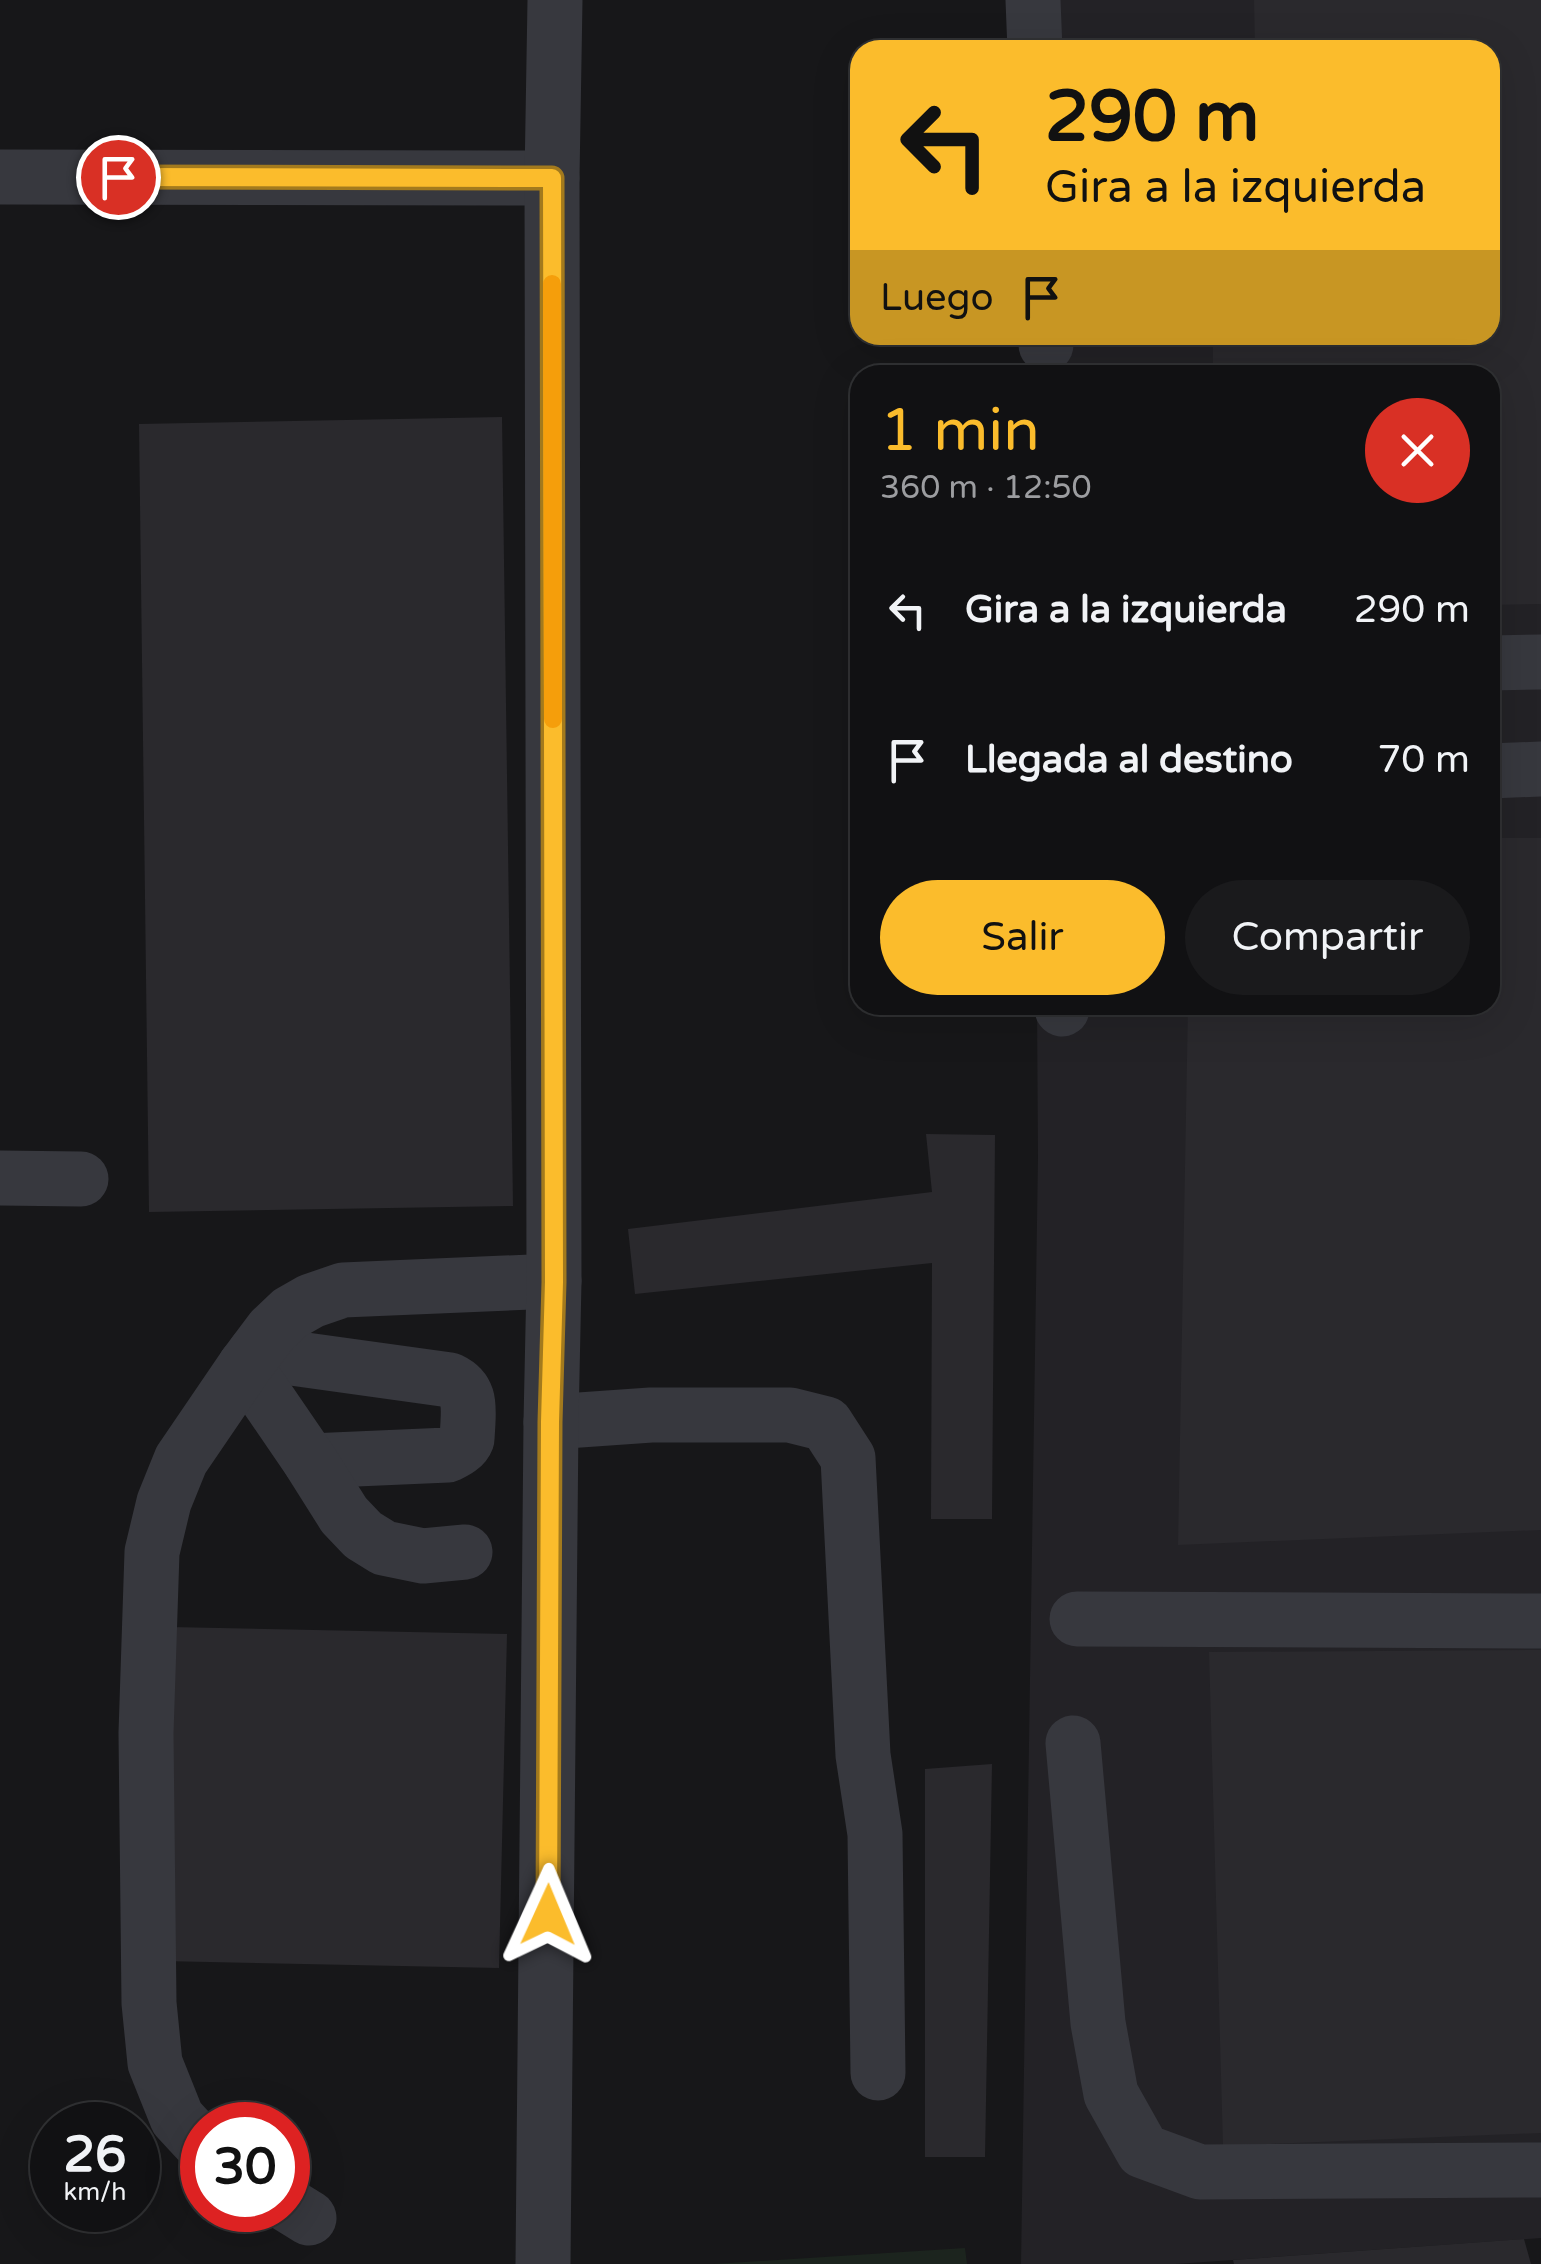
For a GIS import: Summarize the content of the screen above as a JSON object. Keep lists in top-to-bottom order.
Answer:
{
  "page": {
    "turn": ["290 m", "Gira a la izquierda"],
    "then": "Luego",
    "heading": ["1 min", "360 m · 12:50"],
    "list": [
      {
        "name": "Gira a la izquierda",
        "value": "290 m"
      },
      {
        "name": "Llegada al destino",
        "value": "70 m"
      }
    ],
    "buttons": ["Salir", "Compartir"],
    "speed": "26 km/h",
    "limit": "30"
  }
}
